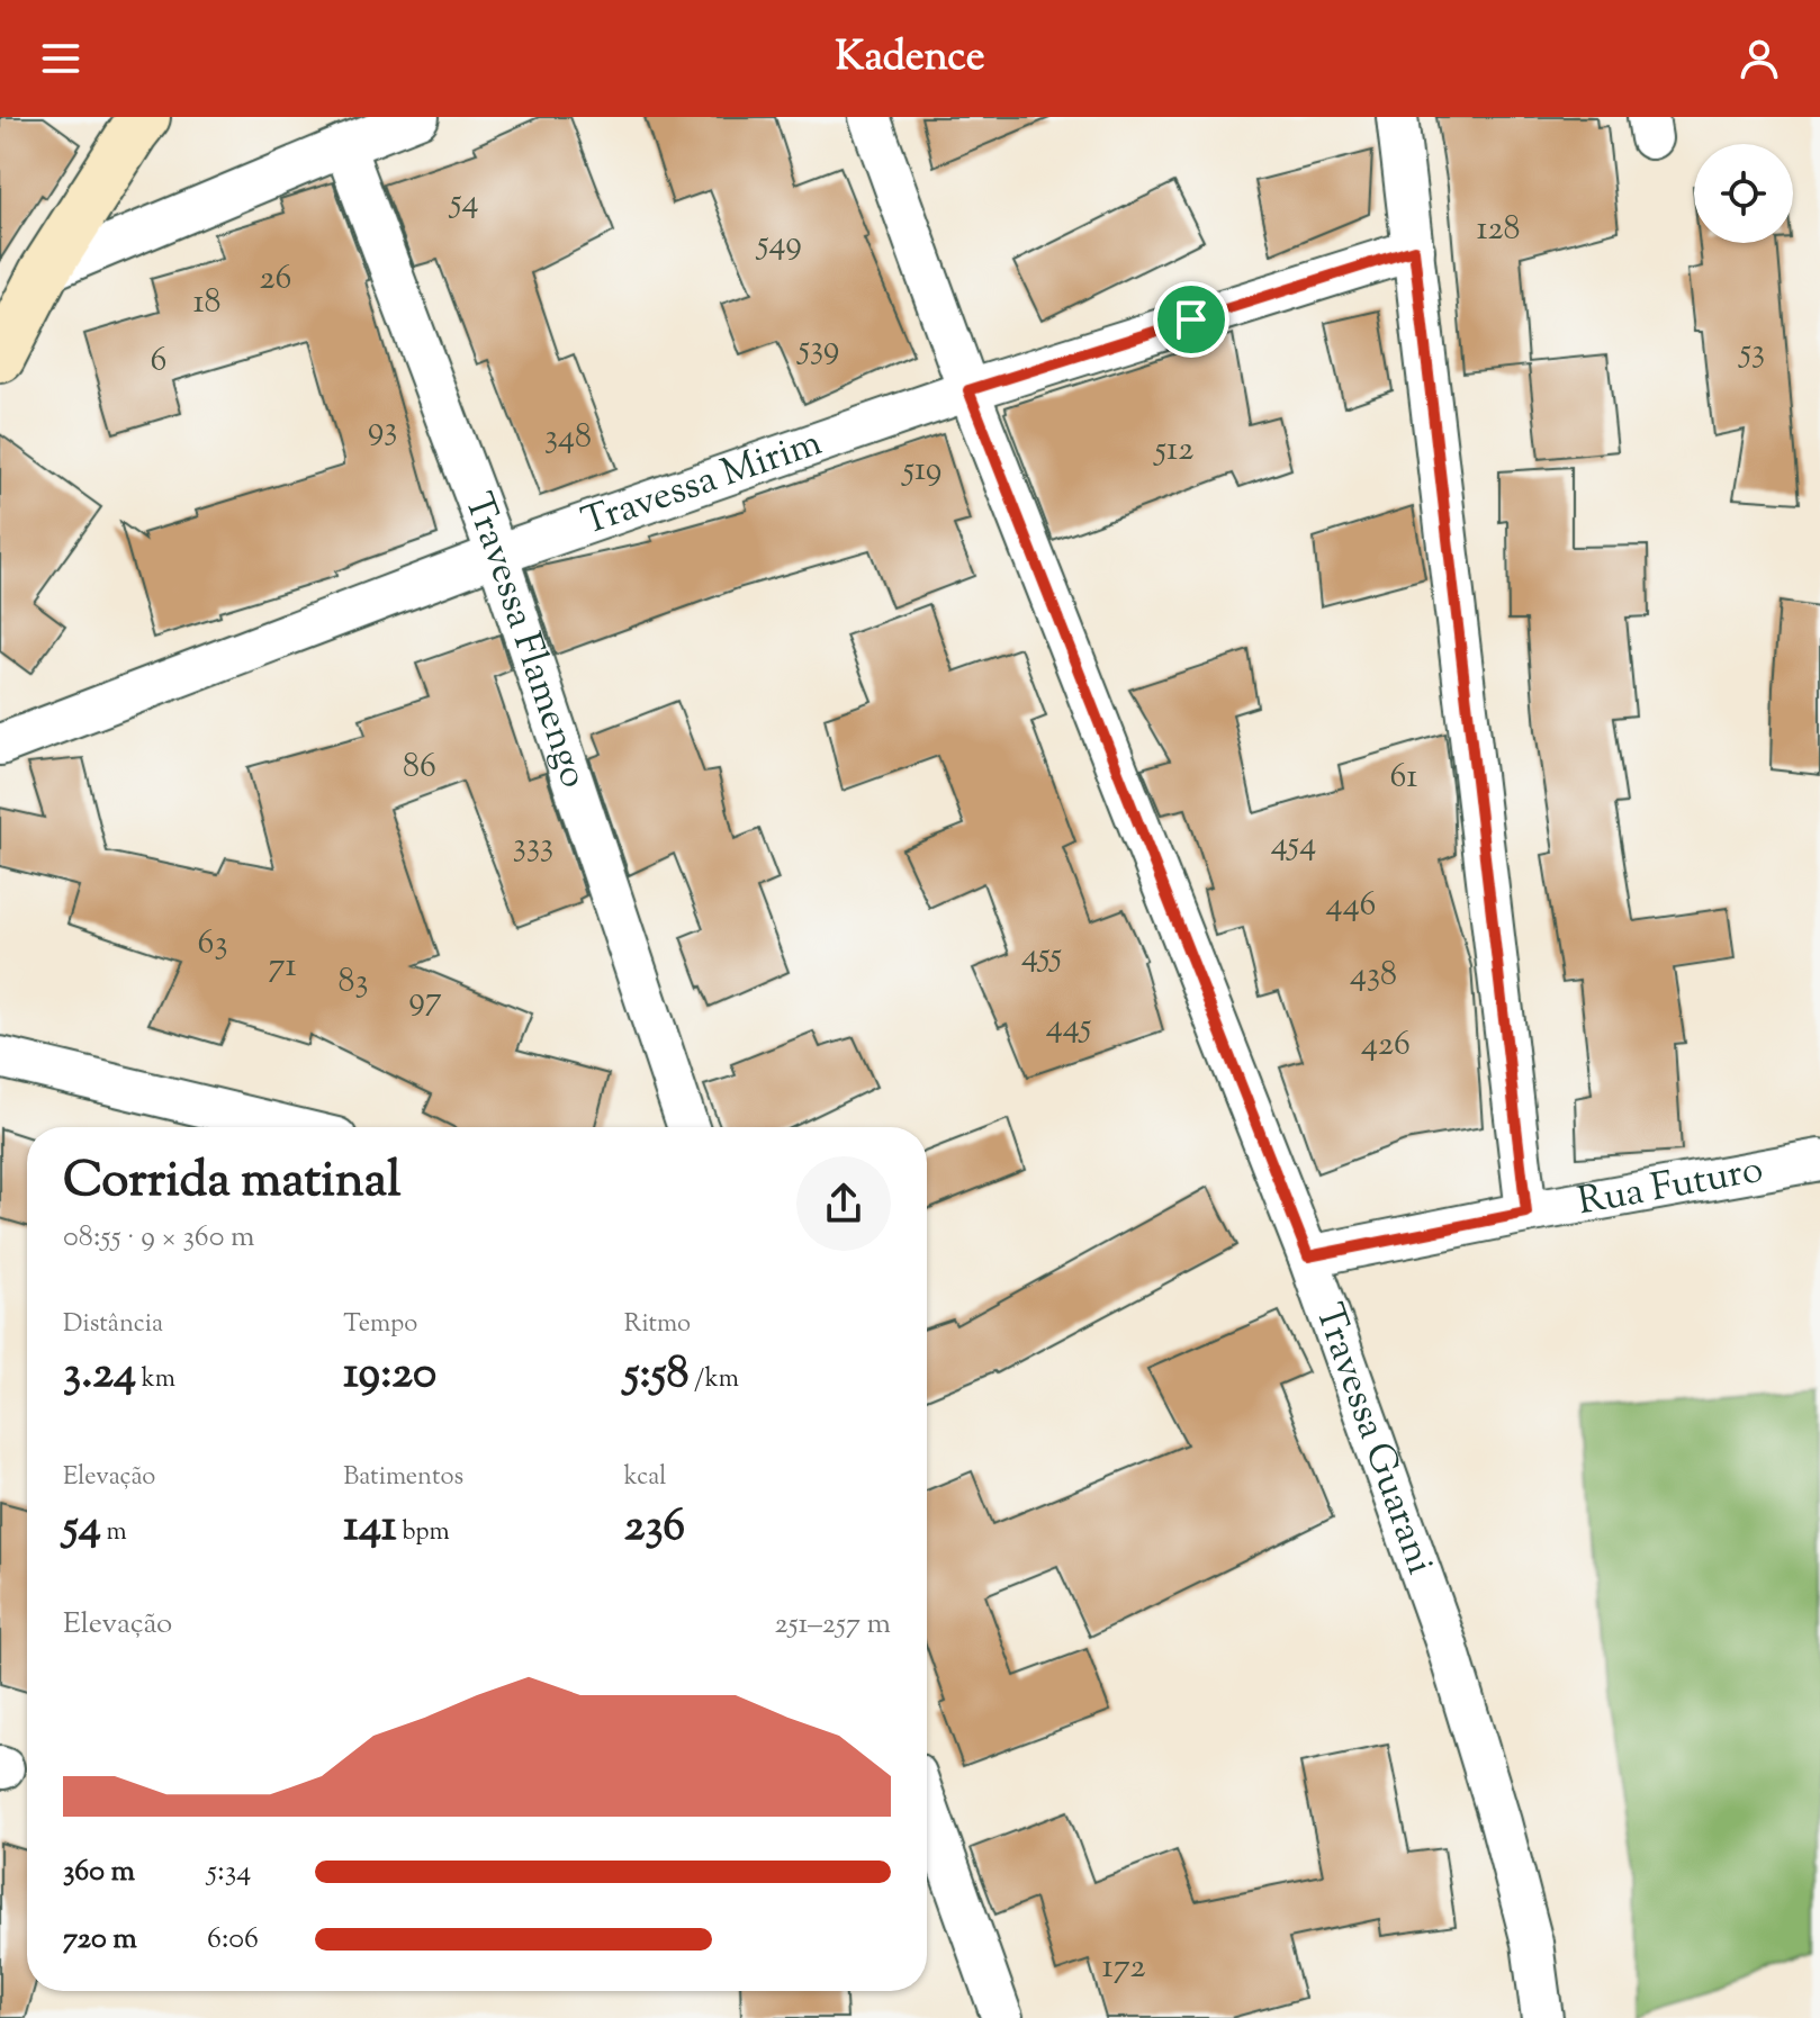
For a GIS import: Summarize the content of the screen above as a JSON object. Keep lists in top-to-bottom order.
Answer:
{
  "streets": {
    "street": [
      "Travessa Mirim",
      "Travessa Flamengo",
      "Rua Futuro",
      "Travessa Guarani"
    ]
  },
  "crossings": [
    ["Travessa Mirim", "Travessa Flamengo"],
    ["Travessa Mirim", "Travessa Guarani"],
    ["Rua Futuro", "Travessa Guarani"]
  ],
  "house_numbers": [
    "54",
    "128",
    "549",
    "26",
    "18",
    "539",
    "53",
    "6",
    "93",
    "348",
    "512",
    "519",
    "86",
    "61",
    "454",
    "333",
    "446",
    "63",
    "455",
    "71",
    "438",
    "83",
    "97",
    "445",
    "426",
    "172"
  ],
  "page": {
    "header": "Kadence",
    "heading": ["Corrida matinal", "08:55 · 9 × 360 m"],
    "stats": [
      ["Distância", "3.24 km"],
      ["Tempo", "19:20"],
      ["Ritmo", "5:58 /km"],
      ["Elevação", "54 m"],
      ["Batimentos", "141 bpm"],
      ["kcal", "236"]
    ],
    "chart": ["Elevação", "251–257 m"],
    "list": [
      {
        "name": "360 m",
        "note": "5:34"
      },
      {
        "name": "720 m",
        "note": "6:06"
      }
    ]
  }
}
